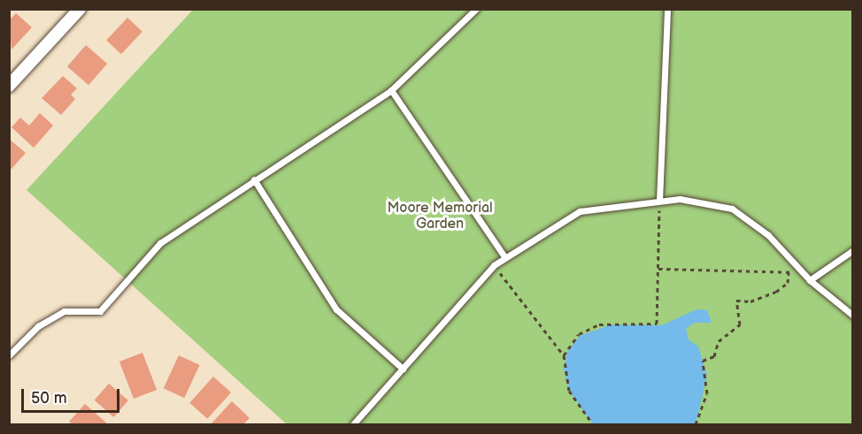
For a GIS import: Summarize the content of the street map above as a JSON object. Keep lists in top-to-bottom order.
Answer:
{
  "parks": ["Moore Memorial Garden"],
  "scale_bar": "50 m"
}
